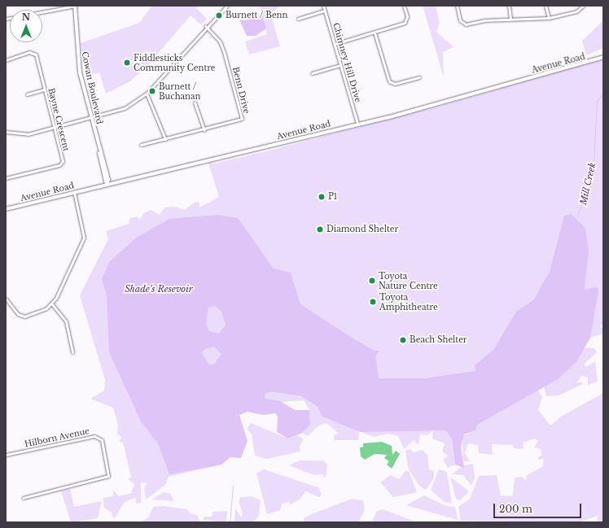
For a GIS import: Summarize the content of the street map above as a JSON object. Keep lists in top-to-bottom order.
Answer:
{
  "streets": {
    "street": [
      "Chimney Hill Drive",
      "Avenue Road",
      "Cowan Boulevard",
      "Benn Drive",
      "Bayne Crescent",
      "Hilborn Avenue"
    ]
  },
  "crossings": [
    ["Chimney Hill Drive", "Avenue Road"],
    ["Avenue Road", "Cowan Boulevard"]
  ],
  "water": ["Mill Creek", "Shade’s Resevoir"],
  "places": [
    "Burnett / Benn",
    "Fiddlesticks Community Centre",
    "Burnett / Buchanan",
    "P1",
    "Diamond Shelter",
    "Toyota Nature Centre",
    "Toyota Amphitheatre",
    "Beach Shelter"
  ],
  "scale_bar": "200 m",
  "north": "top"
}
